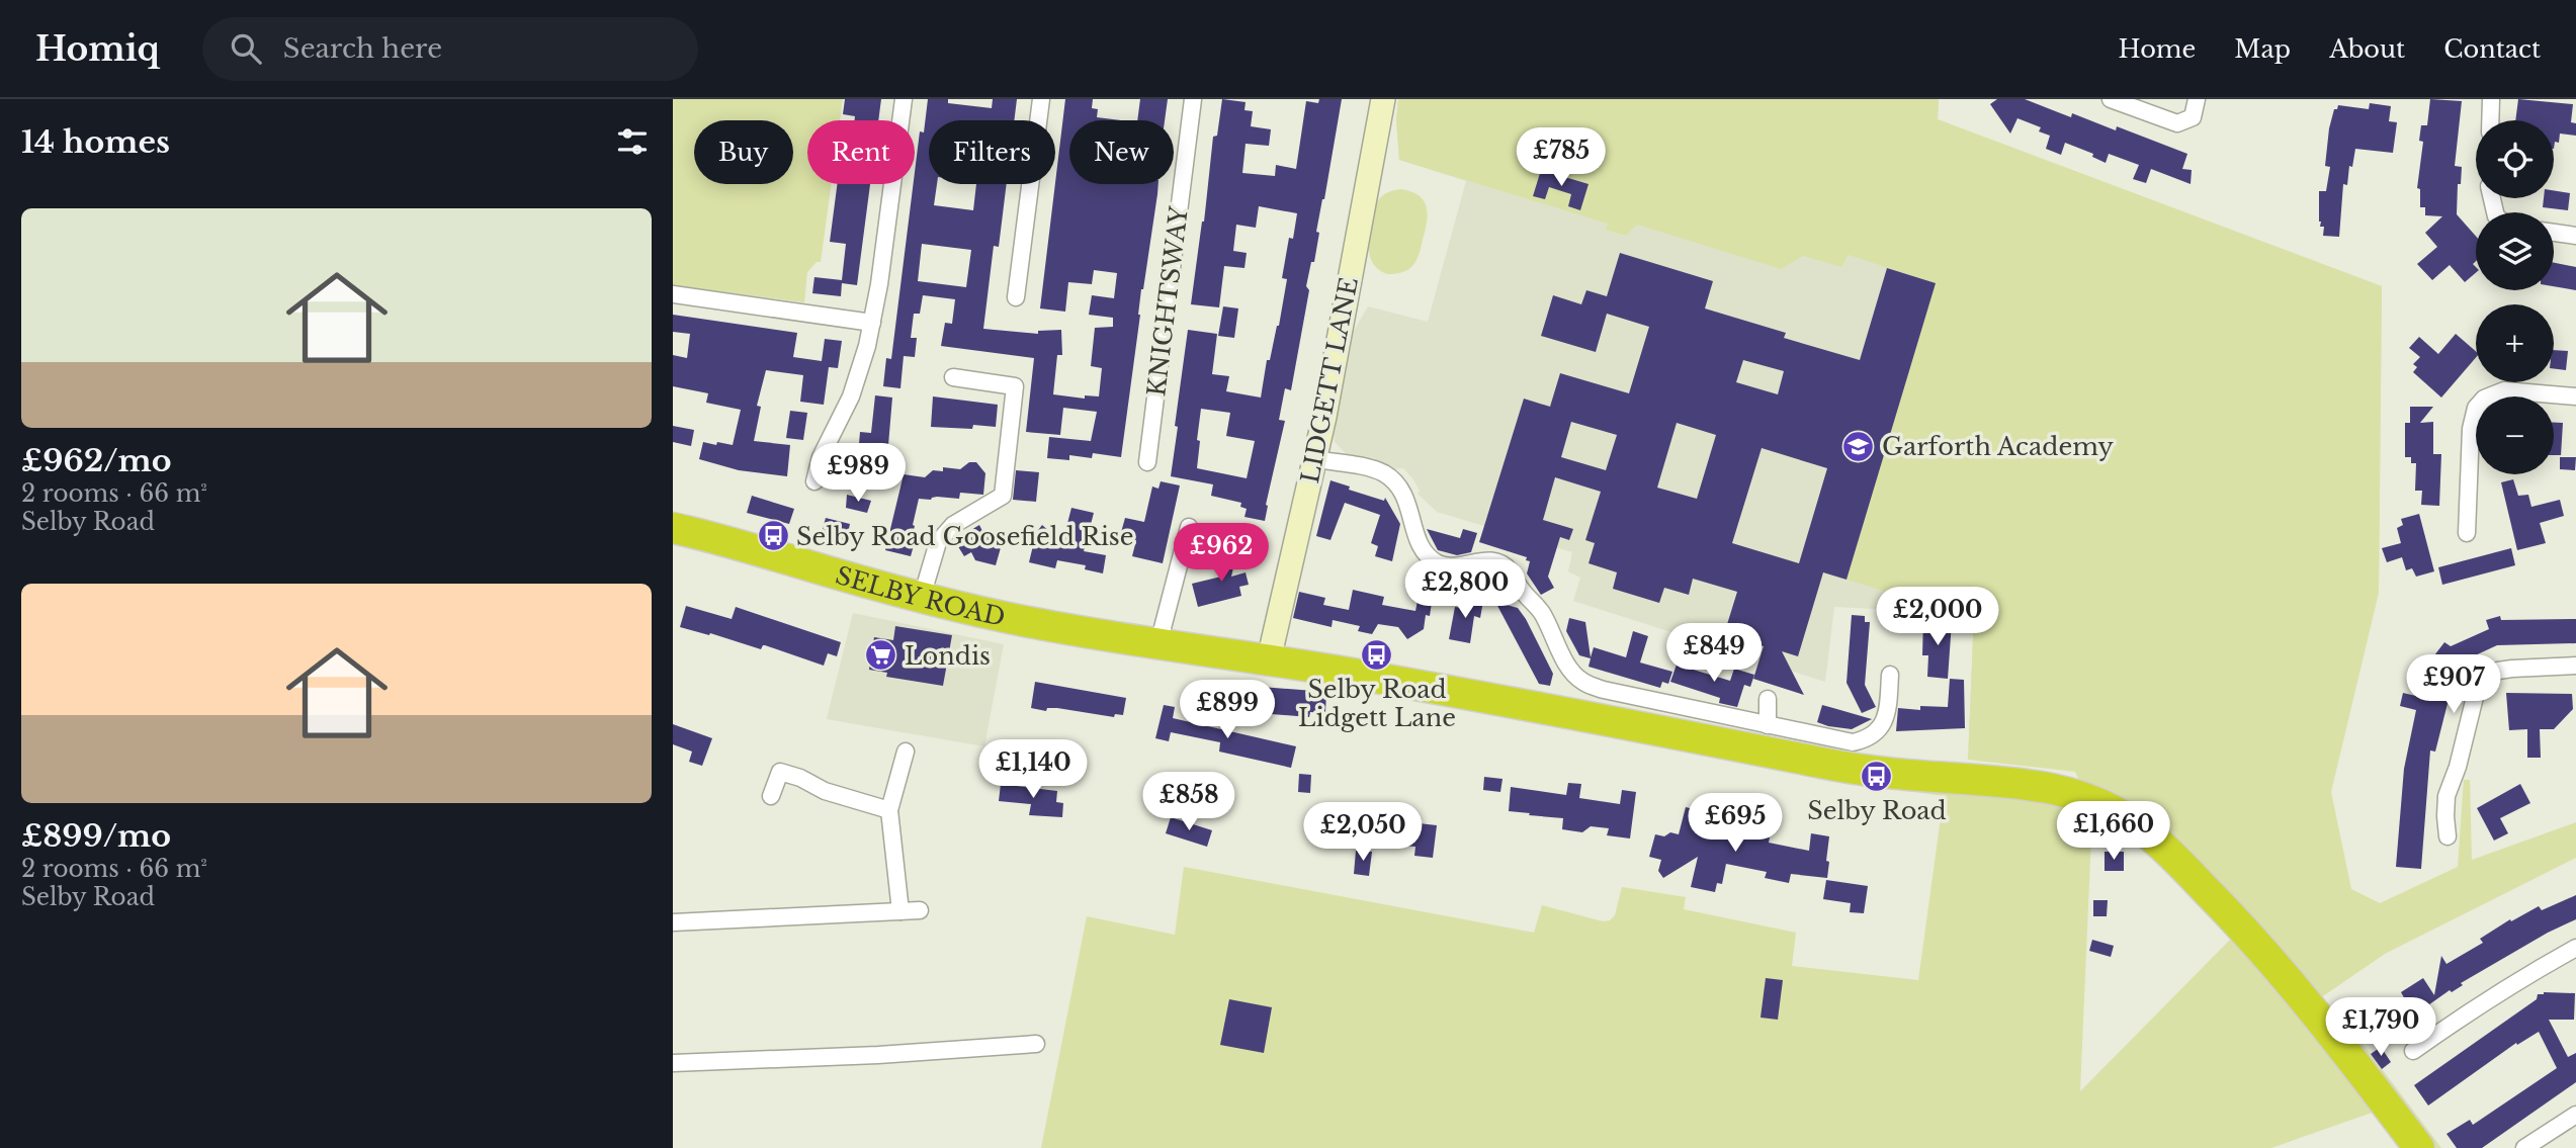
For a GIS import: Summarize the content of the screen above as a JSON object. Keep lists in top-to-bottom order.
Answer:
{
  "streets": {
    "highway": ["SELBY ROAD"],
    "main road": ["LIDGETT LANE"],
    "street": ["KNIGHTSWAY"]
  },
  "crossings": [
    ["LIDGETT LANE", "SELBY ROAD"]
  ],
  "places": {
    "school or university": ["Garforth Academy"],
    "bus stop": ["Selby Road Goosefield Rise", "Selby Road Lidgett Lane", "Selby Road"],
    "supermarket": ["Londis"]
  },
  "page": {
    "header": "Homiq",
    "search": "Search here",
    "nav": [
      "Home",
      "Map",
      "About",
      "Contact"
    ],
    "heading": "14 homes",
    "map_buttons": ["+", "−"],
    "chip": [
      "Buy",
      "Rent",
      "Filters",
      "New"
    ],
    "price": [
      "£785",
      "£989",
      "£962",
      "£2,800",
      "£2,000",
      "£849",
      "£907",
      "£899",
      "£1,140",
      "£858",
      "£695",
      "£1,660",
      "£2,050",
      "£1,790"
    ],
    "list": [
      {
        "name": "£962/mo",
        "note": "2 rooms · 66 m² · Selby Road"
      },
      {
        "name": "£899/mo",
        "note": "2 rooms · 66 m² · Selby Road"
      }
    ]
  }
}
